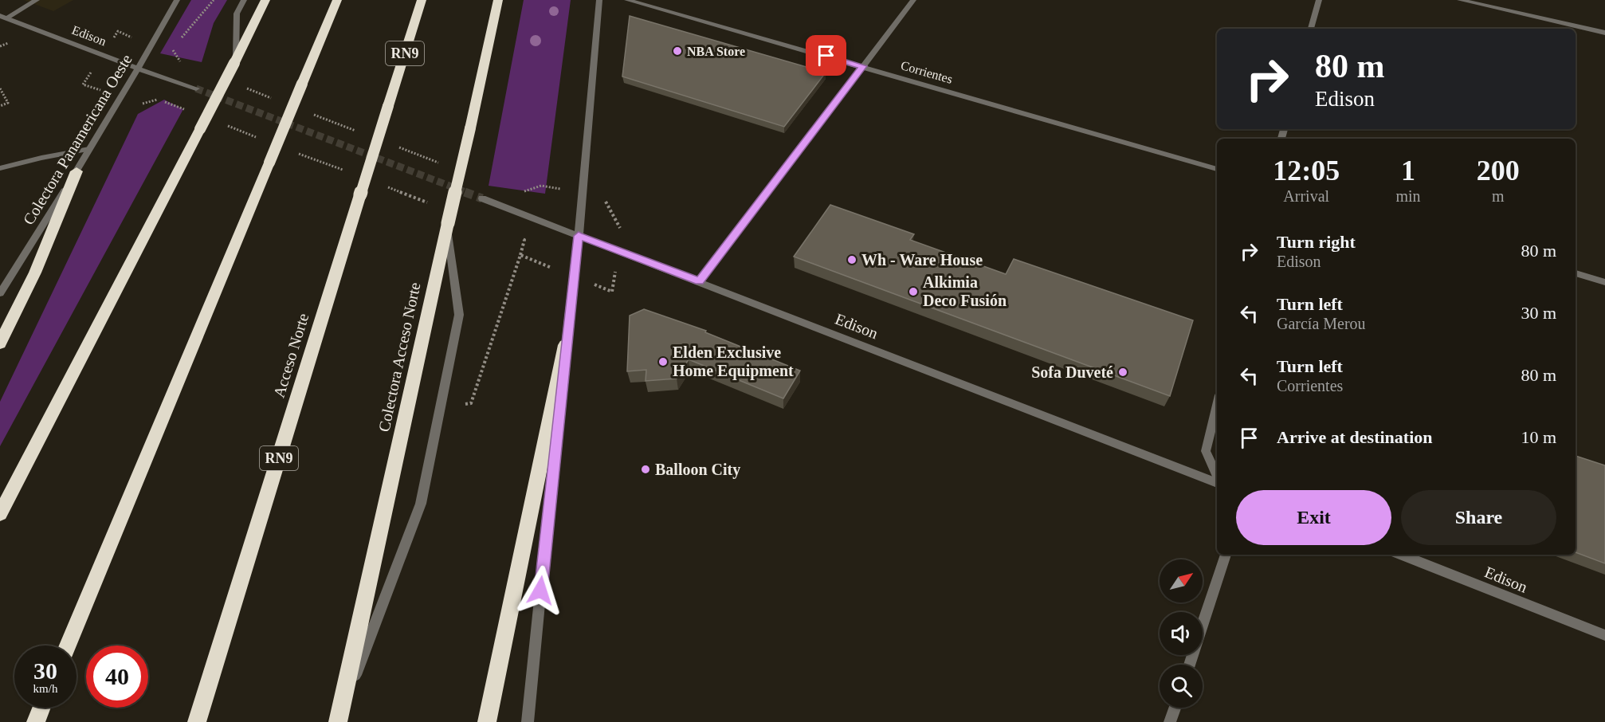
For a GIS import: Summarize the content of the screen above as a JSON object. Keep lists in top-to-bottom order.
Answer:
{
  "streets": {
    "highway": ["RN9", "Acceso Norte", "Colectora Acceso Norte"],
    "street": ["Edison", "Corrientes", "Colectora Panamericana Oeste"]
  },
  "crossings": [
    ["Edison", "Colectora Panamericana Oeste"]
  ],
  "places": [
    "NBA Store",
    "Wh - Ware House",
    "Alkimia Deco Fusión",
    "Elden Exclusive Home Equipment",
    "Sofa Duveté",
    "Balloon City"
  ],
  "north": "top right",
  "page": {
    "turn": ["80 m", "Edison"],
    "eta": [
      "12:05",
      "Arrival",
      "1",
      "min",
      "200",
      "m"
    ],
    "list": [
      {
        "name": "Turn right",
        "note": "Edison",
        "value": "80 m"
      },
      {
        "name": "Turn left",
        "note": "García Merou",
        "value": "30 m"
      },
      {
        "name": "Turn left",
        "note": "Corrientes",
        "value": "80 m"
      },
      {
        "name": "Arrive at destination",
        "value": "10 m"
      }
    ],
    "buttons": ["Exit", "Share"],
    "speed": "30 km/h",
    "limit": "40"
  }
}
